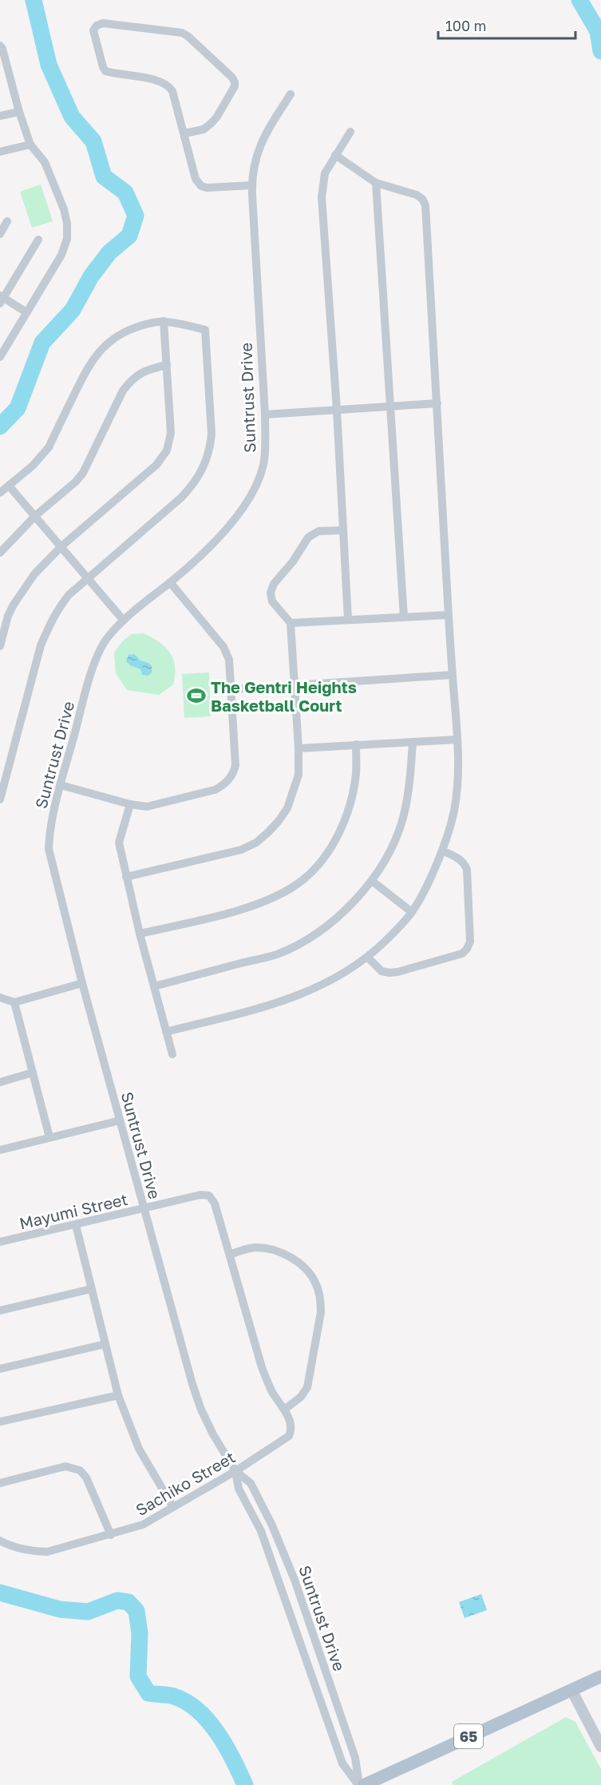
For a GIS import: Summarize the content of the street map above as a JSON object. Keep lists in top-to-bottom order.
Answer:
{
  "streets": {
    "main road": ["65"],
    "street": ["Suntrust Drive", "Mayumi Street", "Sachiko Street"]
  },
  "crossings": [
    ["Suntrust Drive", "Mayumi Street"],
    ["Suntrust Drive", "Sachiko Street"],
    ["Suntrust Drive", "65"]
  ],
  "places": {
    "sports": ["The Gentri Heights Basketball Court"]
  },
  "scale_bar": "100 m"
}
